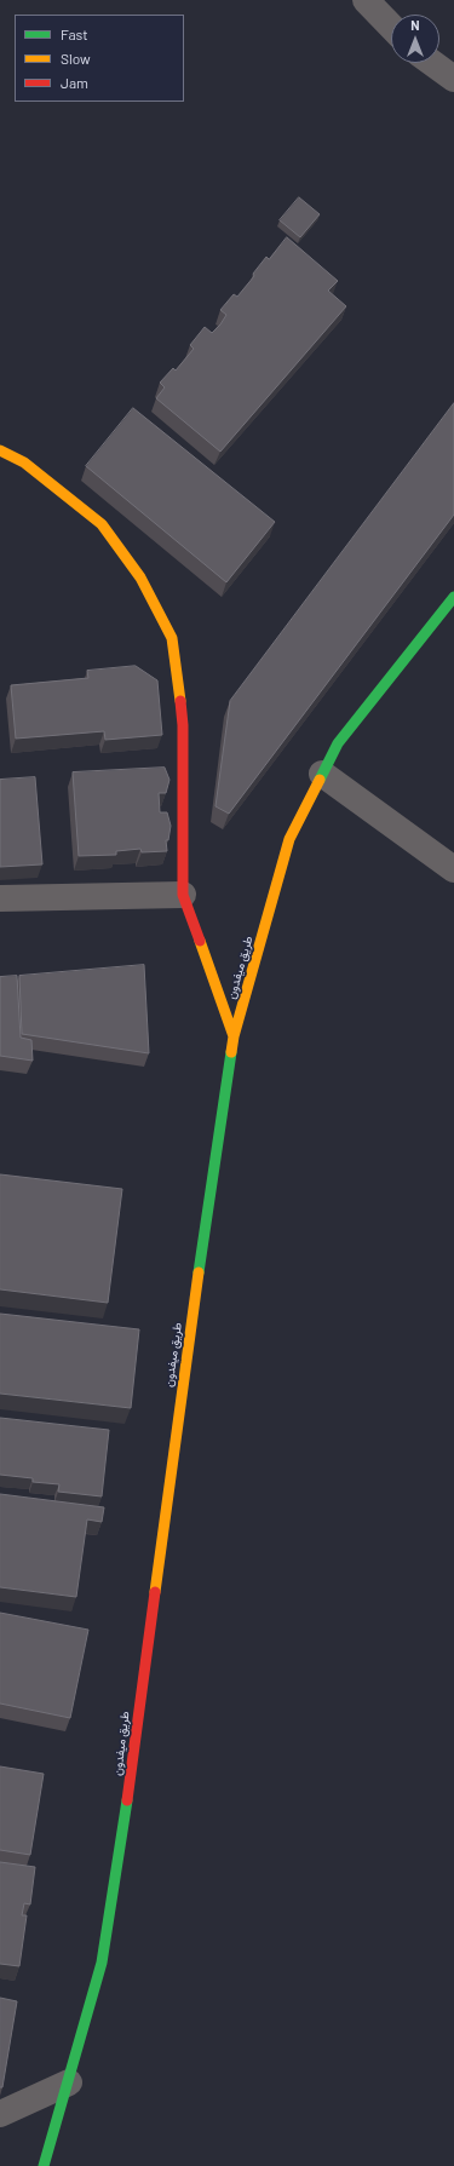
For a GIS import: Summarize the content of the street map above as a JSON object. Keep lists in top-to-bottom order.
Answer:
{
  "streets": {
    "main road": ["طريق ميفدون"]
  },
  "legend": ["Fast", "Slow", "Jam"],
  "north": "top"
}
